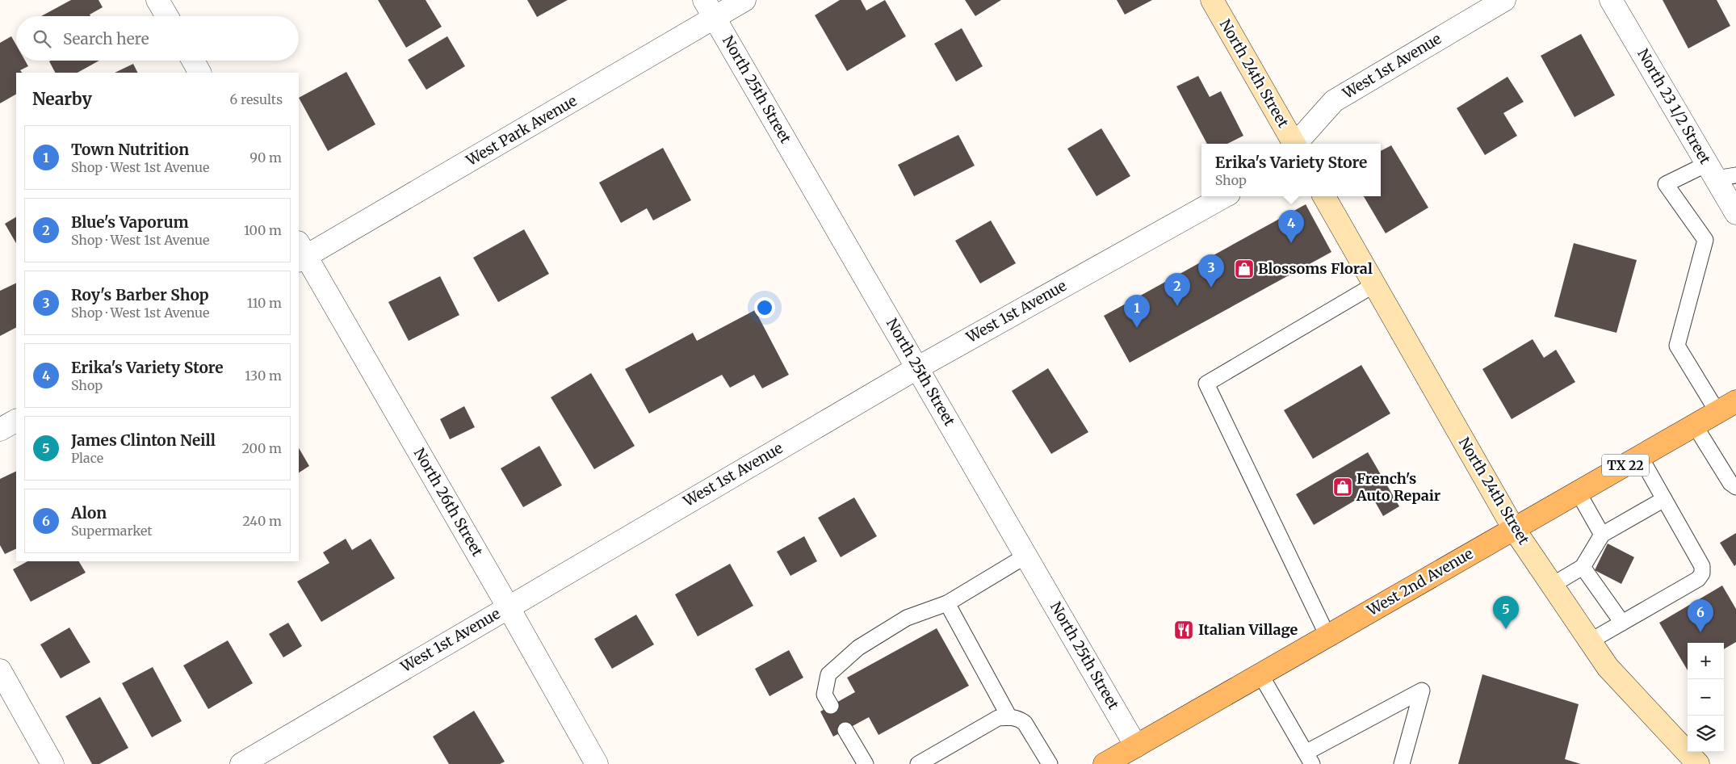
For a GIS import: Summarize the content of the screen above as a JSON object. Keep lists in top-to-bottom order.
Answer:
{
  "streets": {
    "main road": ["TX 22", "West 2nd Avenue"],
    "street": [
      "West 1st Avenue",
      "North 24th Street",
      "North 25th Street",
      "North 23 1/2 Street",
      "West Park Avenue",
      "North 26th Street"
    ]
  },
  "crossings": [
    ["West 1st Avenue", "North 25th Street"],
    ["West 1st Avenue", "North 26th Street"],
    ["North 24th Street", "West 2nd Avenue"],
    ["North 25th Street", "West Park Avenue"],
    ["North 25th Street", "West 2nd Avenue"],
    ["West Park Avenue", "North 26th Street"]
  ],
  "places": {
    "shop": ["Blossoms Floral", "French's Auto Repair"],
    "restaurant": ["Italian Village"]
  },
  "page": {
    "search": "Search here",
    "heading": ["Nearby", "6 results"],
    "list": [
      {
        "mark": "1",
        "name": "Town Nutrition",
        "note": "Shop · West 1st Avenue",
        "value": "90 m"
      },
      {
        "mark": "2",
        "name": "Blue's Vaporum",
        "note": "Shop · West 1st Avenue",
        "value": "100 m"
      },
      {
        "mark": "3",
        "name": "Roy's Barber Shop",
        "note": "Shop · West 1st Avenue",
        "value": "110 m"
      },
      {
        "mark": "4",
        "name": "Erika's Variety Store",
        "note": "Shop",
        "value": "130 m"
      },
      {
        "mark": "5",
        "name": "James Clinton Neill",
        "note": "Place",
        "value": "200 m"
      },
      {
        "mark": "6",
        "name": "Alon",
        "note": "Supermarket",
        "value": "240 m"
      }
    ],
    "popup": ["Erika's Variety Store", "Shop"],
    "pins": [
      "4",
      "3",
      "2",
      "1",
      "5",
      "6"
    ],
    "map_buttons": ["+", "−"]
  }
}
